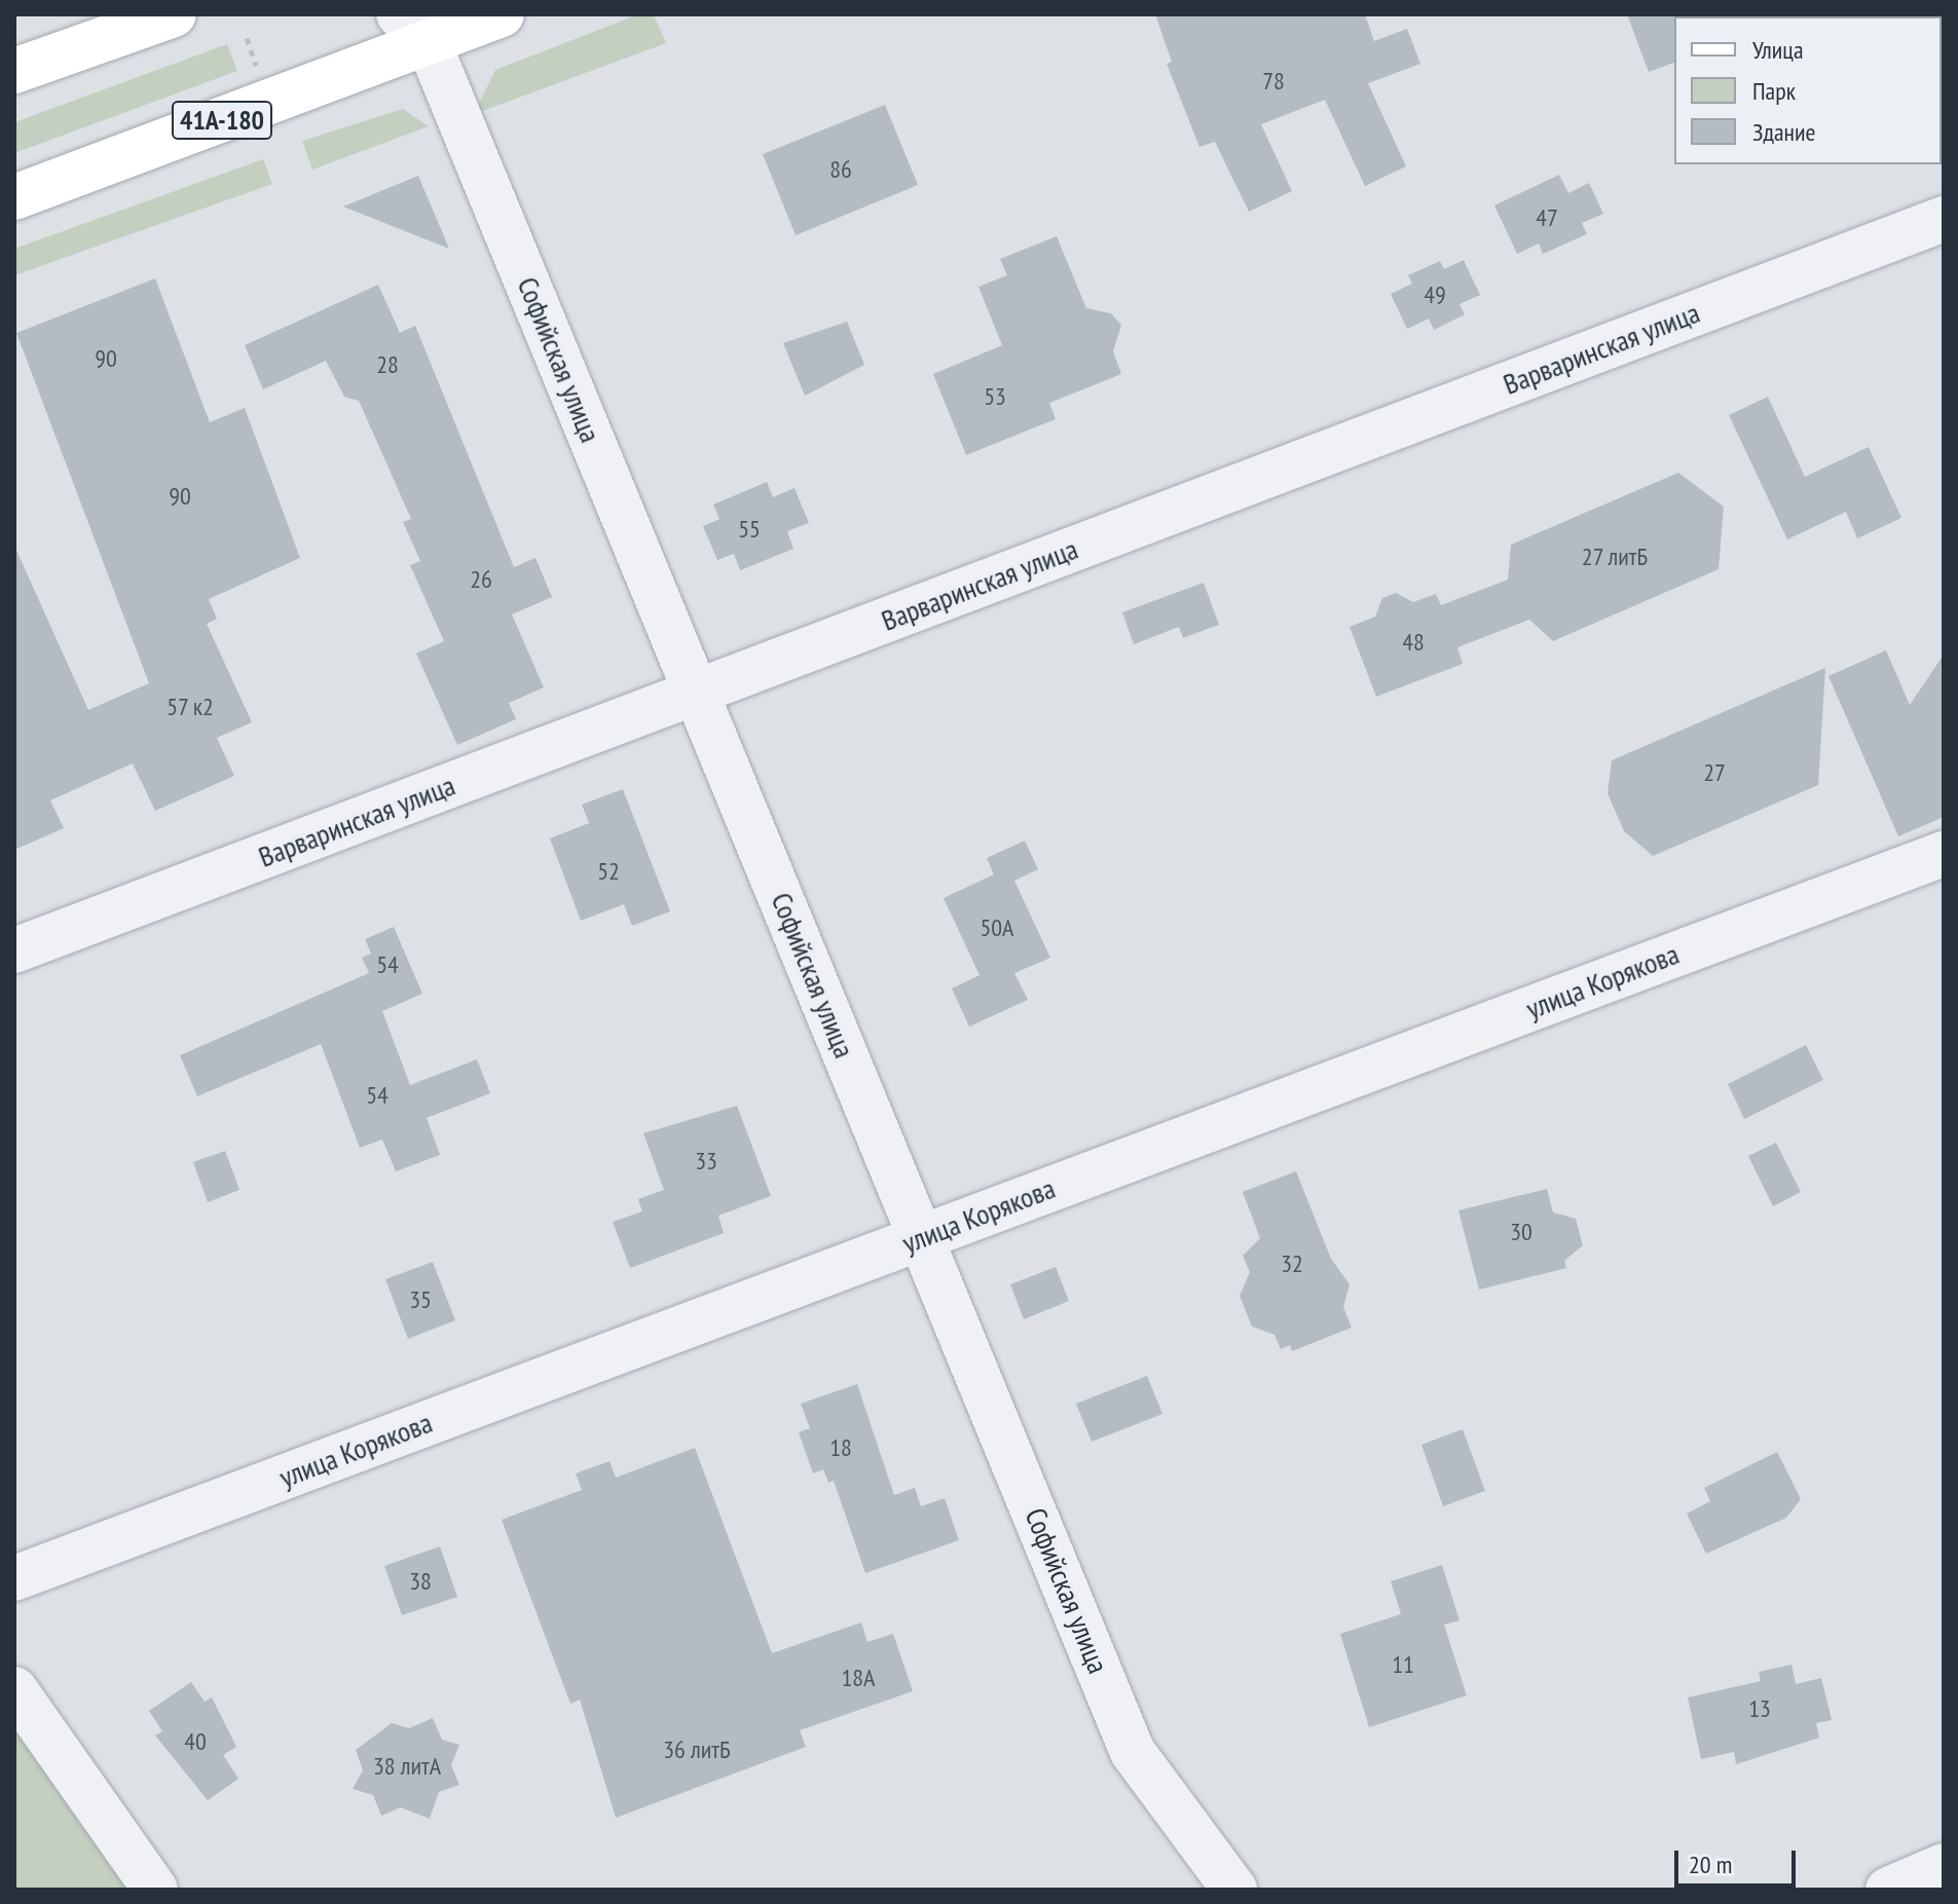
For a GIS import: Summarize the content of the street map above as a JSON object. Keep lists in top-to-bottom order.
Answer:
{
  "streets": {
    "main road": ["41А-180"],
    "street": ["Варваринская улица", "Софийская улица", "улица Корякова"]
  },
  "crossings": [
    ["41А-180", "Софийская улица"],
    ["Варваринская улица", "Софийская улица"],
    ["Софийская улица", "улица Корякова"]
  ],
  "house_numbers": [
    "78",
    "86",
    "47",
    "49",
    "90",
    "28",
    "53",
    "90",
    "55",
    "27 литБ",
    "26",
    "48",
    "57 к2",
    "27",
    "52",
    "50А",
    "54",
    "54",
    "33",
    "30",
    "32",
    "35",
    "18",
    "38",
    "11",
    "18А",
    "13",
    "40",
    "36 литБ",
    "38 литА"
  ],
  "legend": ["Улица", "Парк", "Здание"],
  "scale_bar": "20 m"
}
